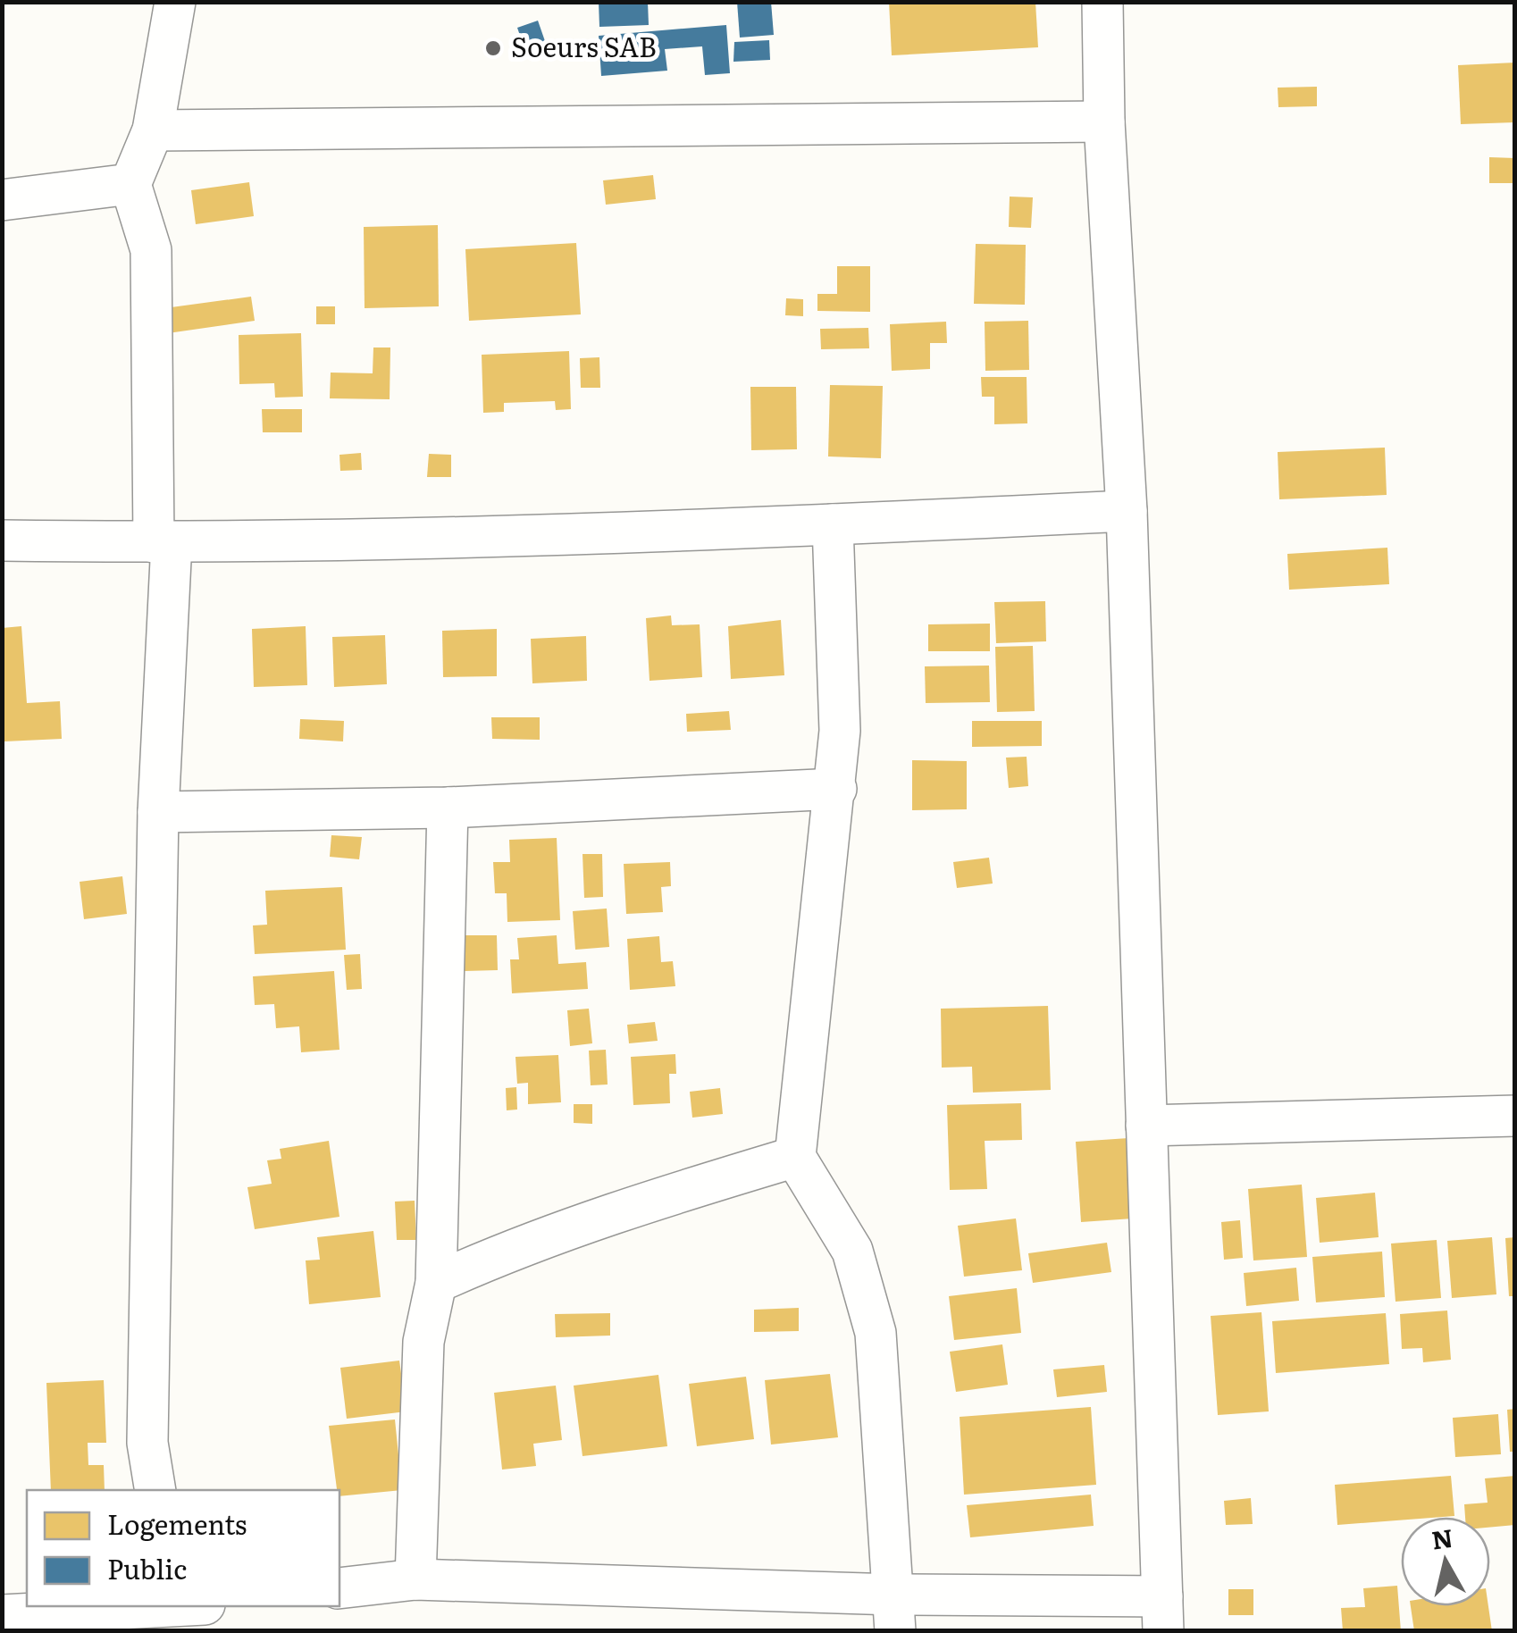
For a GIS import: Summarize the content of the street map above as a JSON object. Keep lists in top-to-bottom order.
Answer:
{
  "places": ["Soeurs SAB"],
  "legend": ["Logements", "Public"],
  "north": "top"
}
